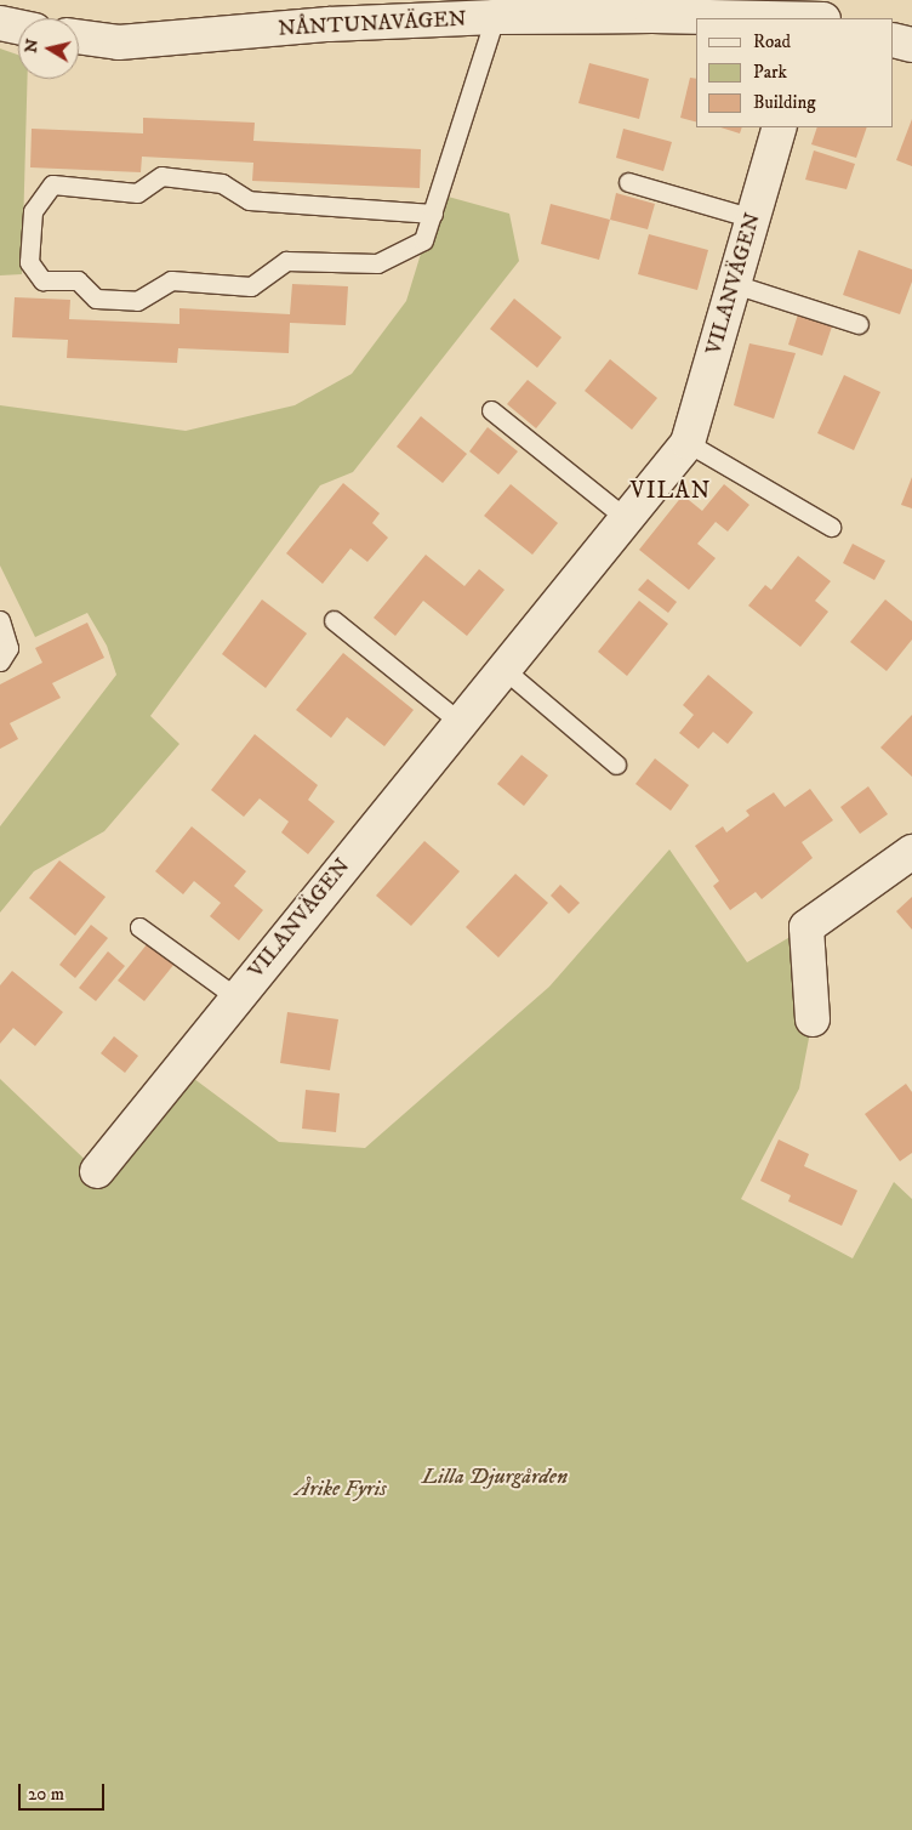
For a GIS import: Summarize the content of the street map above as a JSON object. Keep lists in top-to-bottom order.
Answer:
{
  "streets": {
    "street": ["NÅNTUNAVÄGEN", "VILANVÄGEN"]
  },
  "districts": ["VILAN"],
  "parks": ["Lilla Djurgården", "Årike Fyris"],
  "legend": ["Road", "Park", "Building"],
  "scale_bar": "20 m",
  "north": "left"
}
